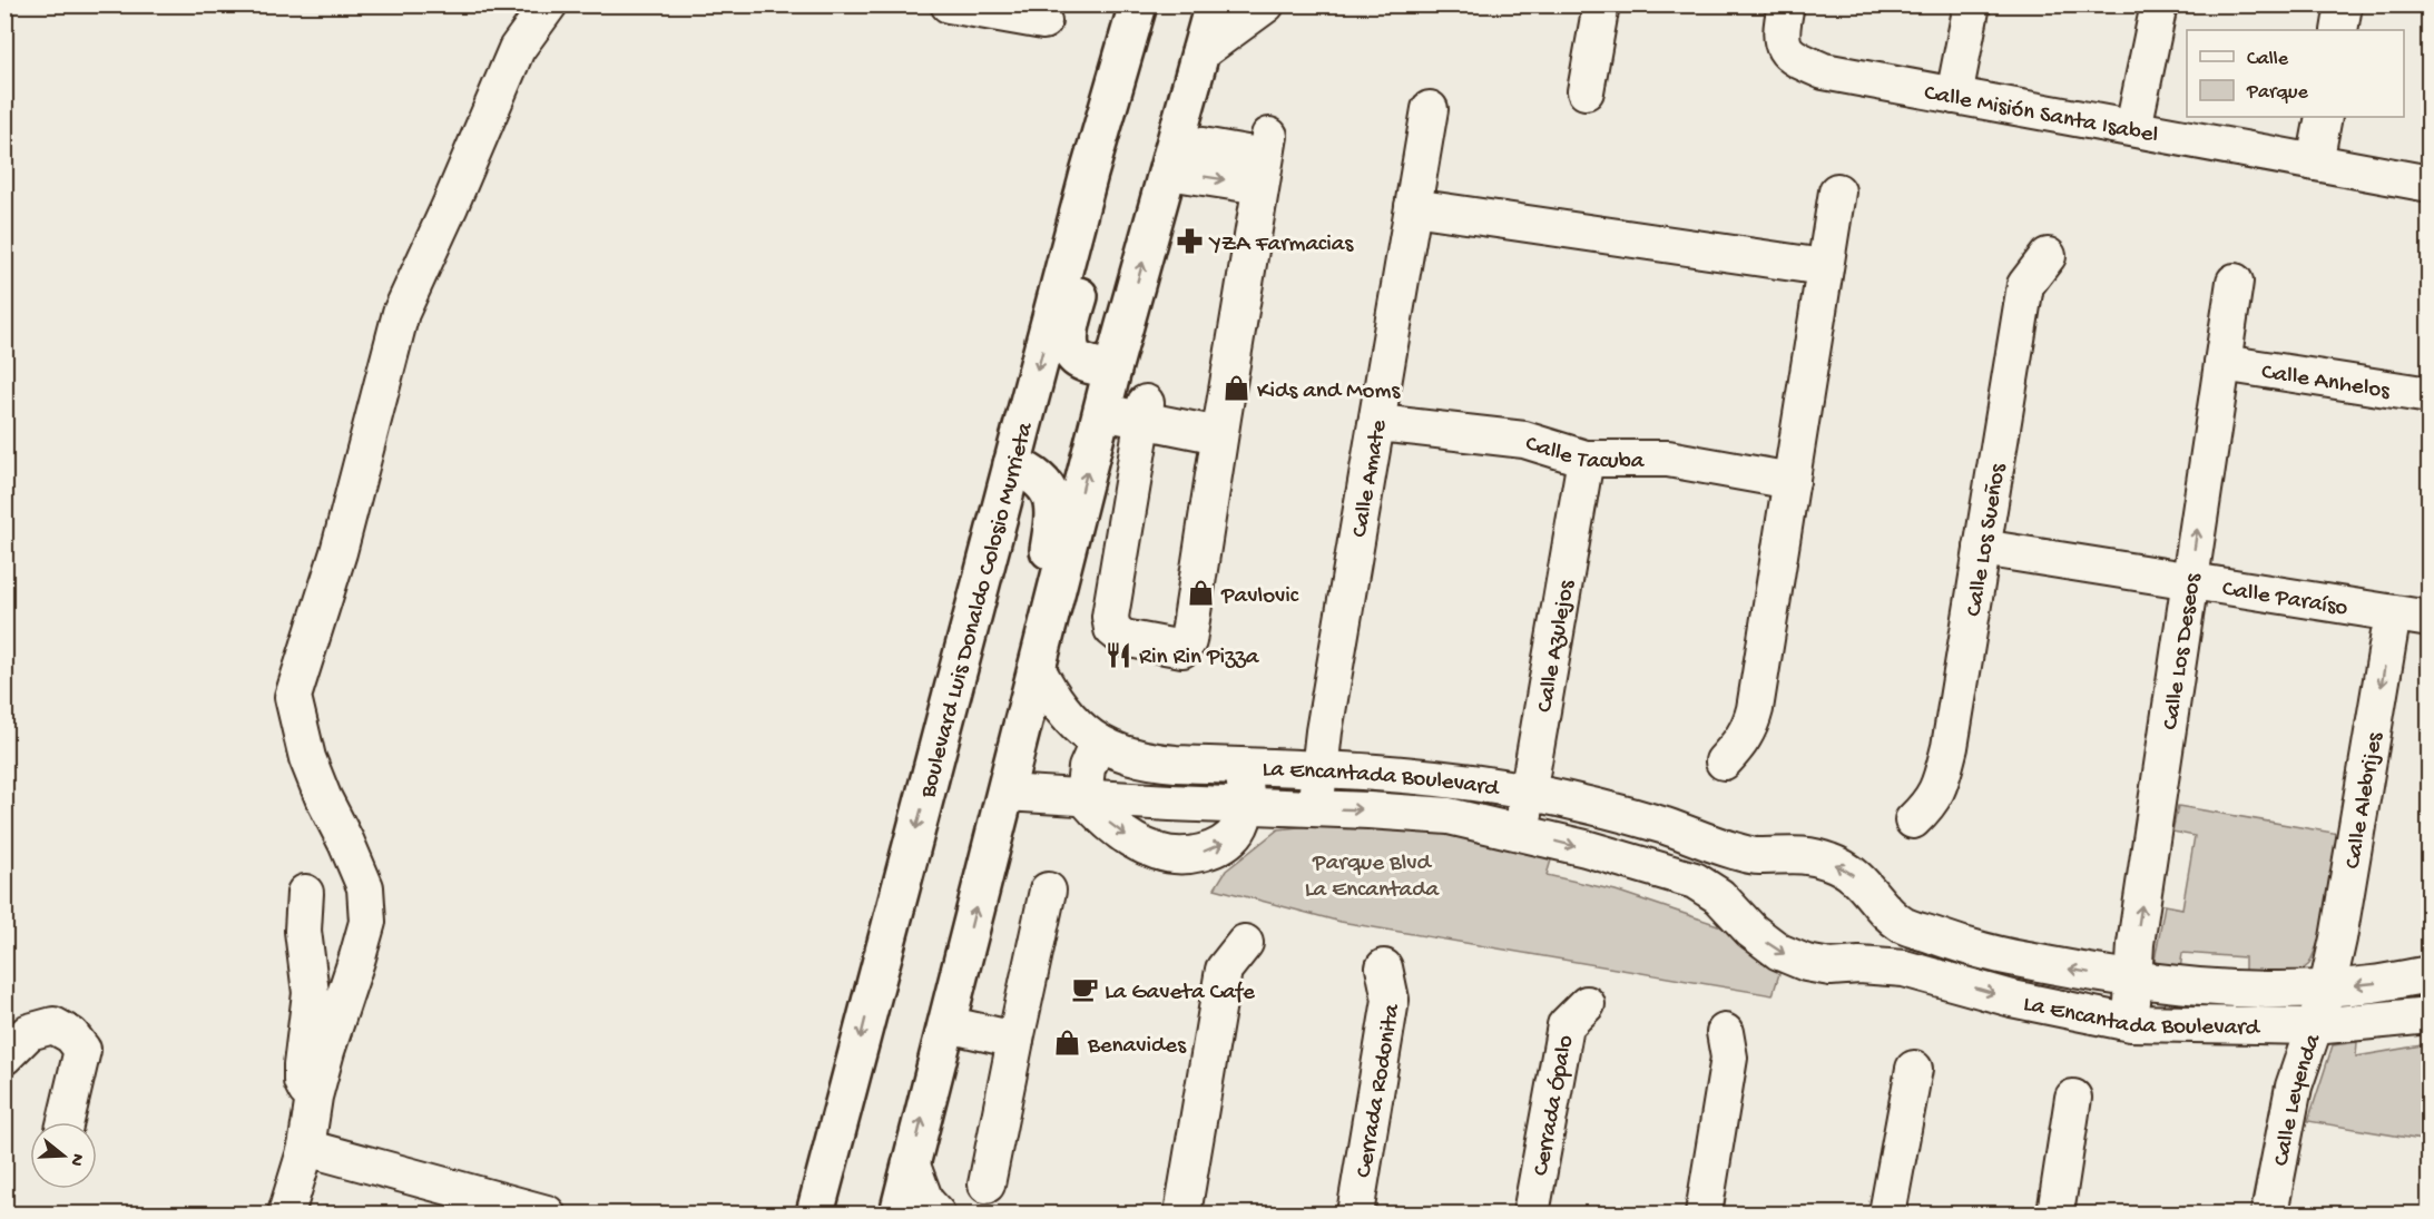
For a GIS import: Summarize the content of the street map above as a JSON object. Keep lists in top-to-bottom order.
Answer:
{
  "streets": {
    "main road": ["Boulevard Luis Donaldo Colosio Murrieta"],
    "street": [
      "Calle Misión Santa Isabel",
      "Calle Anhelos",
      "Calle Tacuba",
      "Calle Amate",
      "Calle Los Sueños",
      "Calle Paraíso",
      "Calle Azulejos",
      "Calle Los Deseos",
      "La Encantada Boulevard",
      "Calle Alebrijes",
      "Cerrada Rodonita",
      "Calle Leyenda",
      "Cerrada Ópalo"
    ]
  },
  "crossings": [
    ["Calle Anhelos", "Calle Los Deseos"],
    ["Calle Tacuba", "Calle Amate"],
    ["Calle Tacuba", "Calle Azulejos"],
    ["Calle Amate", "La Encantada Boulevard"],
    ["Calle Los Sueños", "Calle Paraíso"],
    ["Calle Paraíso", "Calle Los Deseos"],
    ["Calle Paraíso", "Calle Alebrijes"],
    ["Calle Azulejos", "La Encantada Boulevard"],
    ["Calle Los Deseos", "La Encantada Boulevard"],
    ["La Encantada Boulevard", "Calle Alebrijes"],
    ["La Encantada Boulevard", "Calle Leyenda"],
    ["Calle Alebrijes", "Calle Leyenda"]
  ],
  "one_way": ["Calle Los Deseos", "Calle Alebrijes"],
  "parks": ["Parque Blvd La Encantada"],
  "places": {
    "pharmacy": ["YZA Farmacias"],
    "shop": ["Kids and Moms", "Pavlovic", "Benavides"],
    "restaurant": ["Rin Rin Pizza"],
    "cafe": ["La Gaveta Cafe"]
  },
  "legend": ["Calle", "Parque"],
  "north": "right"
}
